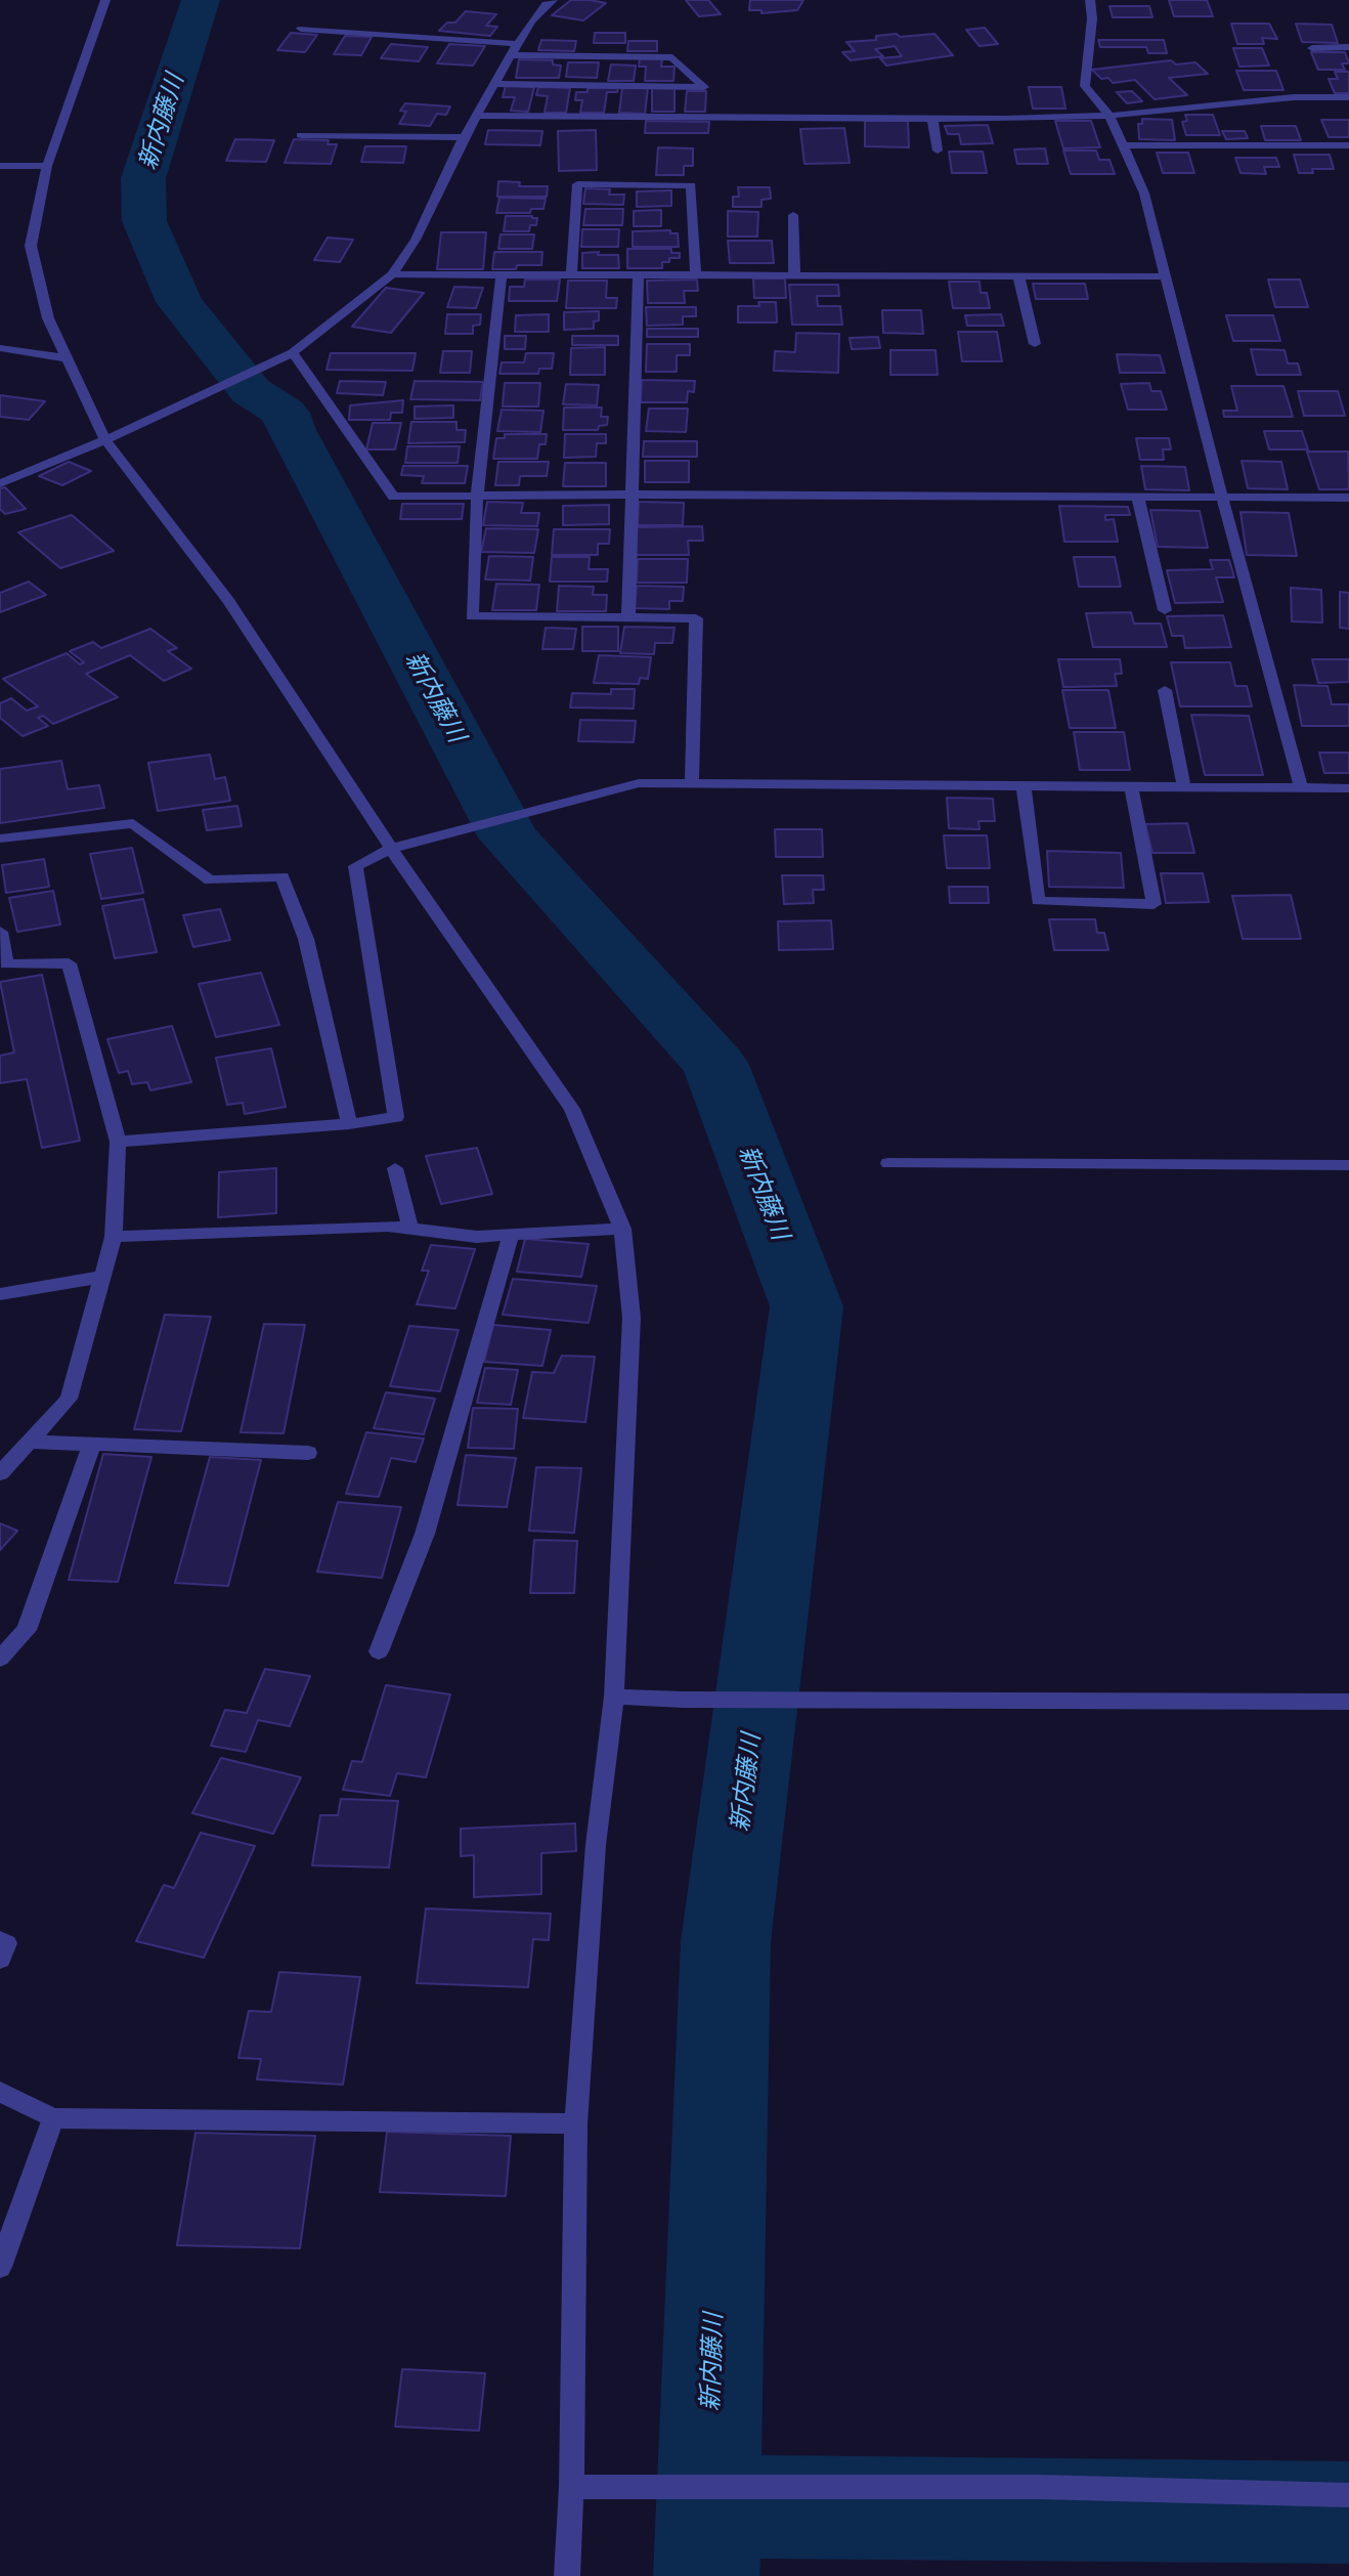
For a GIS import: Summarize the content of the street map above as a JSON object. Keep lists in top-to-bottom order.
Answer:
{
  "water": ["新内藤川"]
}
